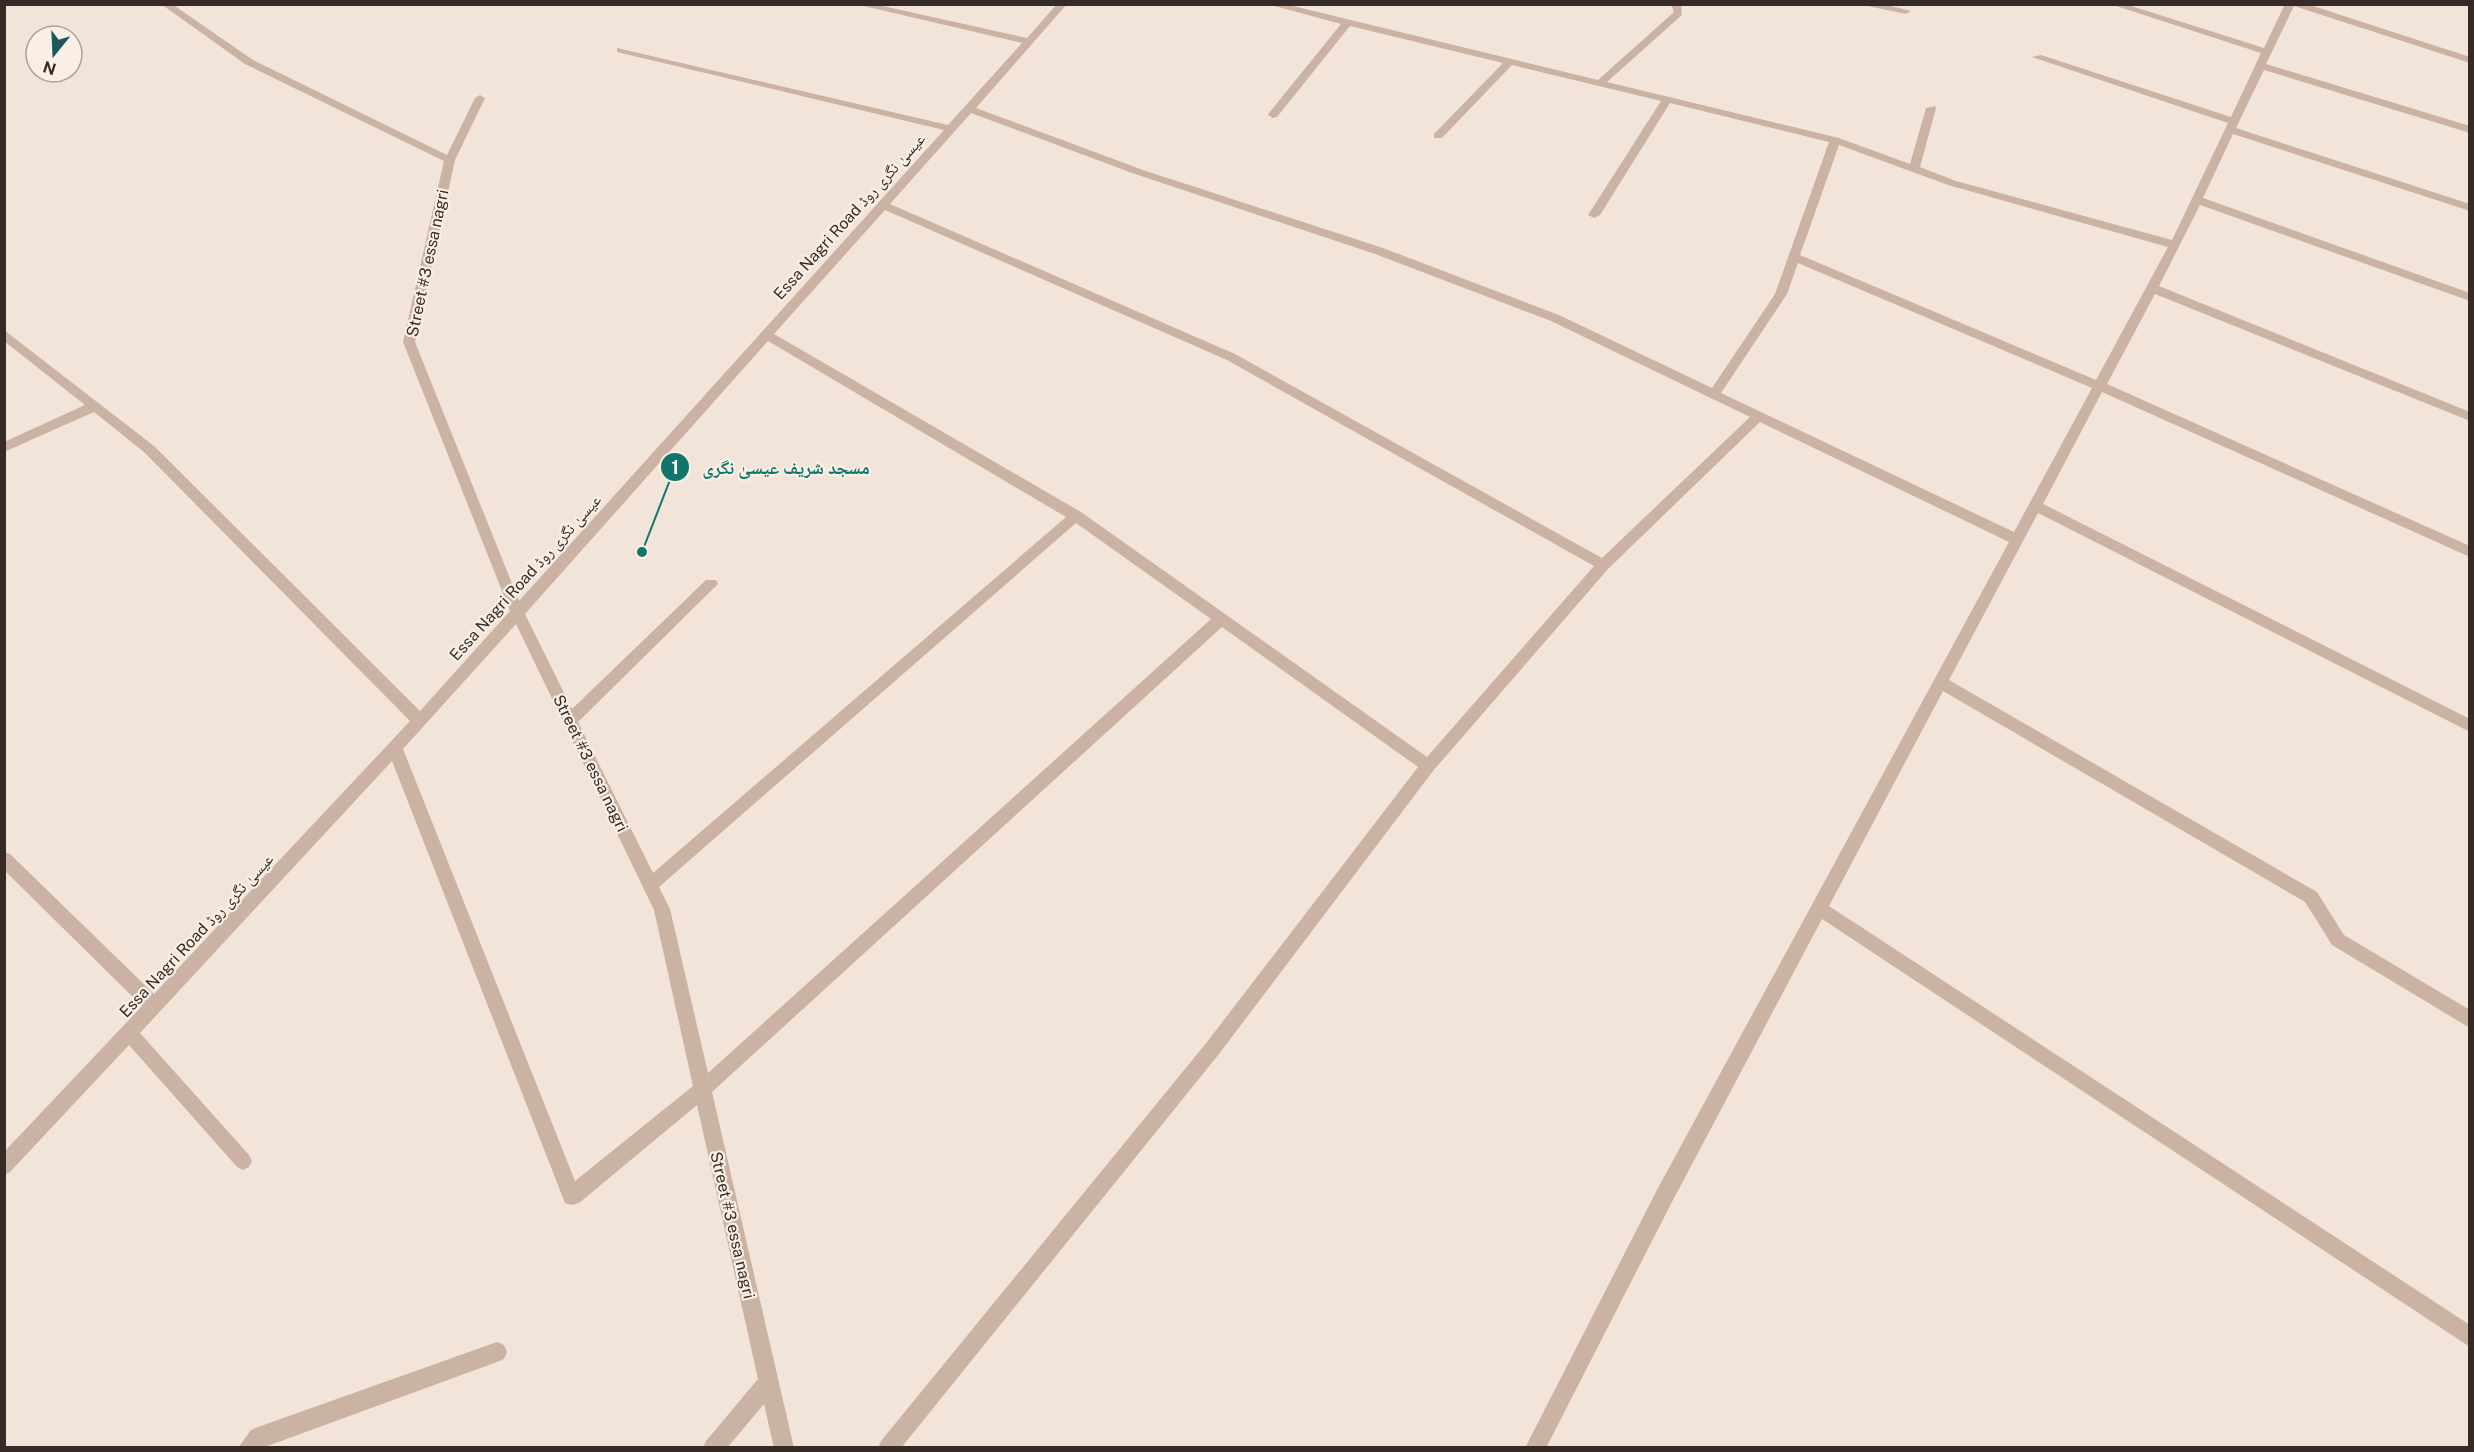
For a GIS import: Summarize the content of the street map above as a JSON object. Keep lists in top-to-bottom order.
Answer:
{
  "streets": {
    "street": ["Essa Nagri Road عیسیٰ نگری روڈ", "Street #3 essa nagri"]
  },
  "crossings": [
    ["Essa Nagri Road عیسیٰ نگری روڈ", "Street #3 essa nagri"]
  ],
  "places": ["مسجد شریف عیسیٰ نگری"],
  "north": "bottom"
}
